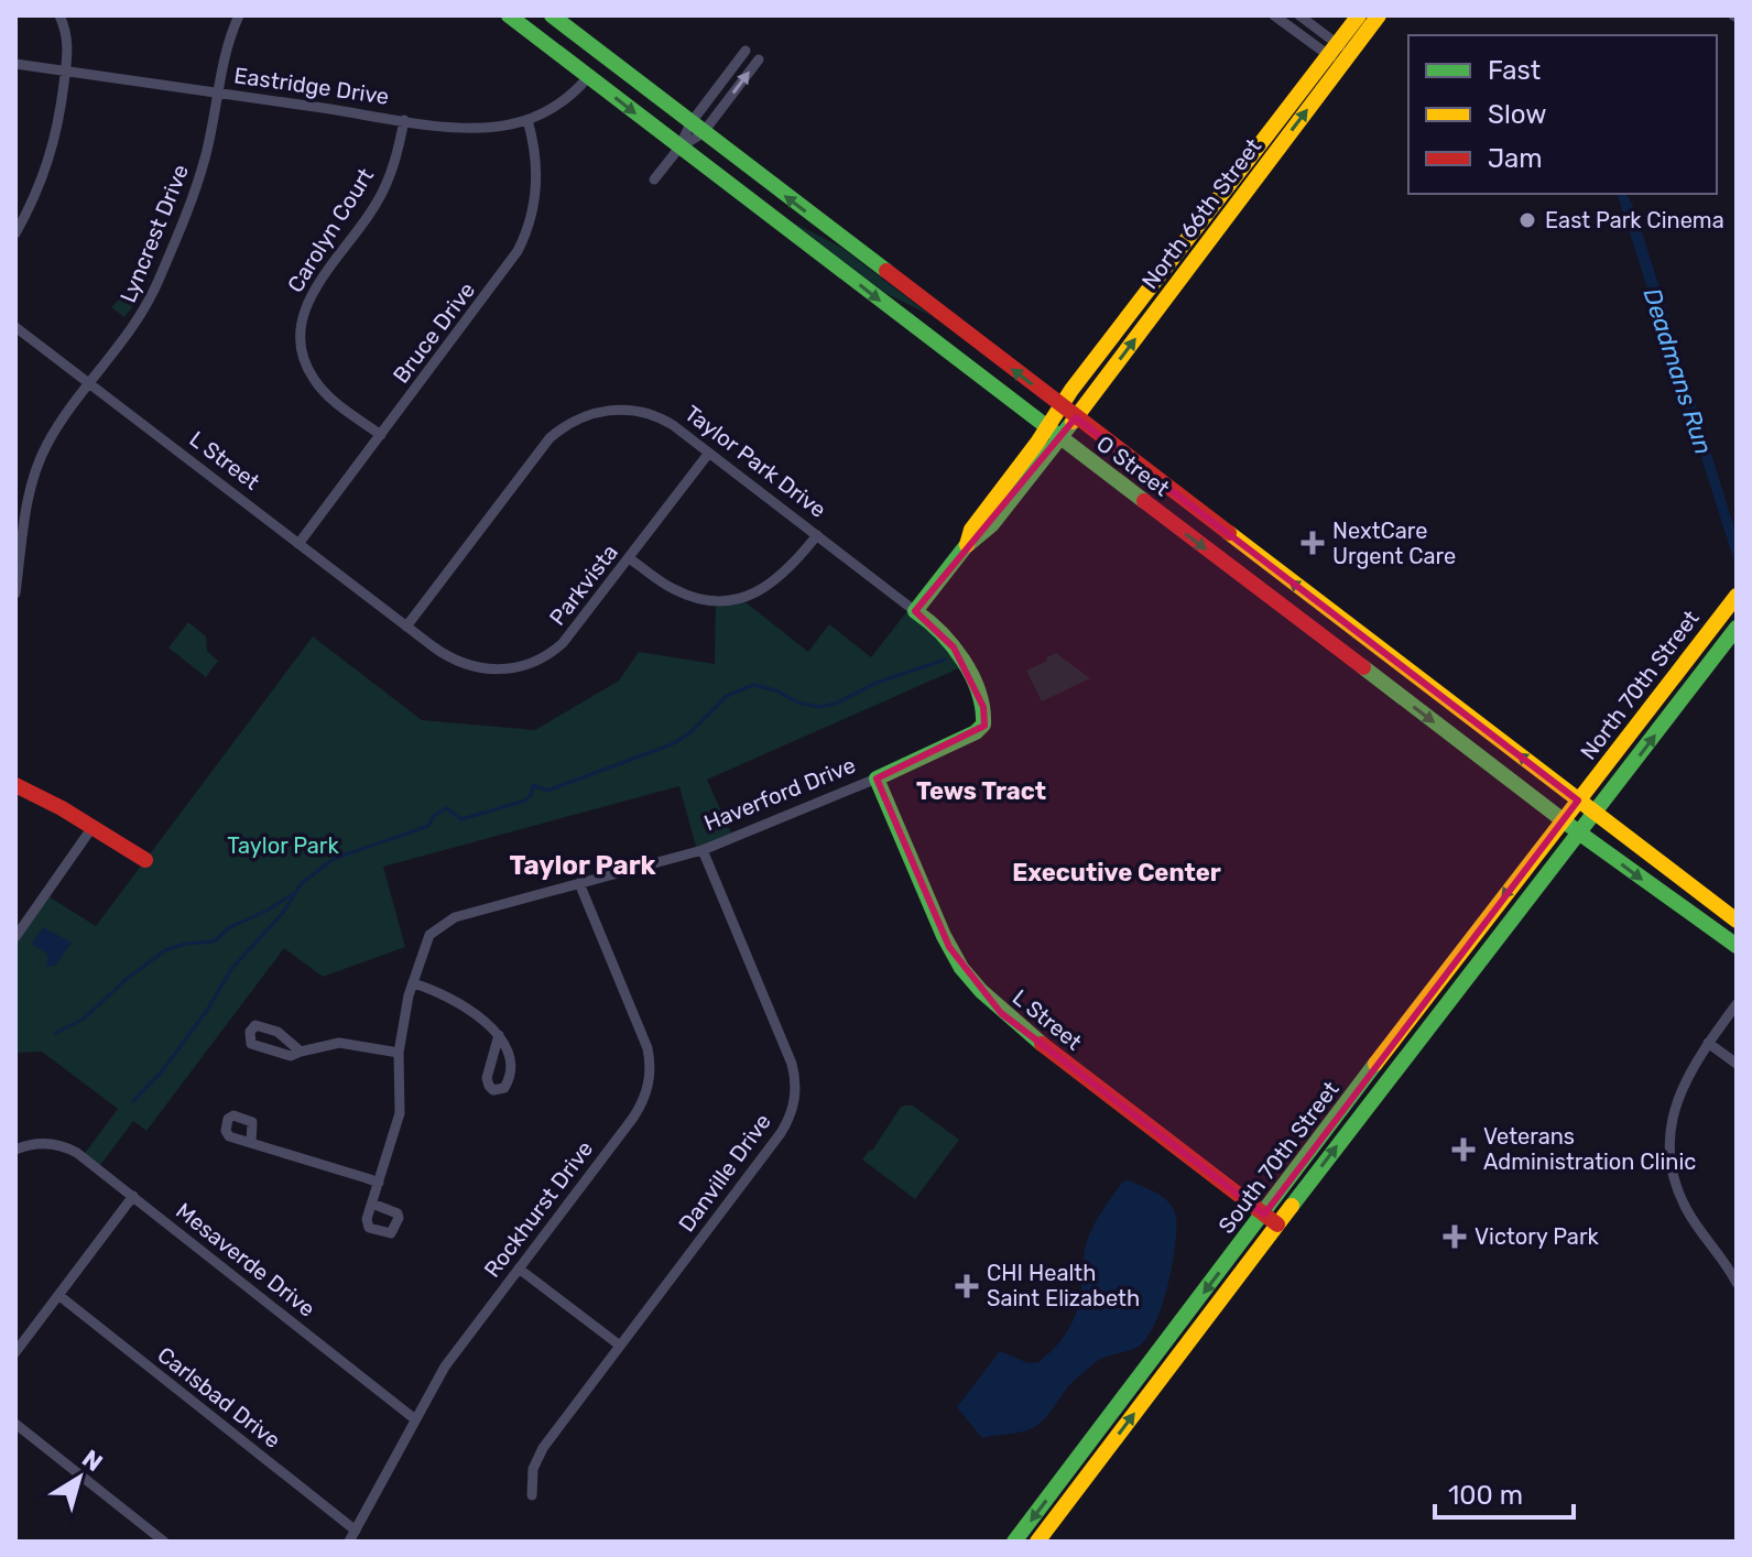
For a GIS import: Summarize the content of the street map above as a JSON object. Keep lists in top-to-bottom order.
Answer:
{
  "streets": {
    "main road": [
      "North 66th Street",
      "L Street",
      "Taylor Park Drive",
      "O Street",
      "North 70th Street",
      "Haverford Drive",
      "South 70th Street"
    ],
    "street": [
      "Eastridge Drive",
      "Carolyn Court",
      "Lyncrest Drive",
      "Bruce Drive",
      "Parkvista",
      "Danville Drive",
      "Rockhurst Drive",
      "Mesaverde Drive",
      "Carlsbad Drive"
    ]
  },
  "crossings": [
    ["Eastridge Drive", "Carolyn Court"],
    ["Eastridge Drive", "Lyncrest Drive"],
    ["Eastridge Drive", "Bruce Drive"],
    ["Eastridge Drive", "O Street"],
    ["North 66th Street", "O Street"],
    ["Carolyn Court", "Bruce Drive"],
    ["Lyncrest Drive", "L Street"],
    ["Bruce Drive", "L Street"],
    ["L Street", "Taylor Park Drive"],
    ["L Street", "Parkvista"],
    ["L Street", "Haverford Drive"],
    ["L Street", "South 70th Street"],
    ["Taylor Park Drive", "Parkvista"],
    ["Taylor Park Drive", "Haverford Drive"],
    ["O Street", "North 70th Street"],
    ["O Street", "South 70th Street"],
    ["North 70th Street", "South 70th Street"],
    ["Haverford Drive", "Danville Drive"],
    ["Haverford Drive", "Rockhurst Drive"],
    ["Rockhurst Drive", "Mesaverde Drive"],
    ["Rockhurst Drive", "Carlsbad Drive"]
  ],
  "districts": ["Tews Tract", "Taylor Park", "Executive Center"],
  "water": ["Deadmans Run"],
  "parks": ["Taylor Park"],
  "places": {
    "other": ["East Park Cinema"],
    "health": [
      "NextCare Urgent Care",
      "Veterans Administration Clinic",
      "Victory Park",
      "CHI Health Saint Elizabeth"
    ]
  },
  "legend": ["Fast", "Slow", "Jam"],
  "scale_bar": "100 m",
  "north": "top right"
}
